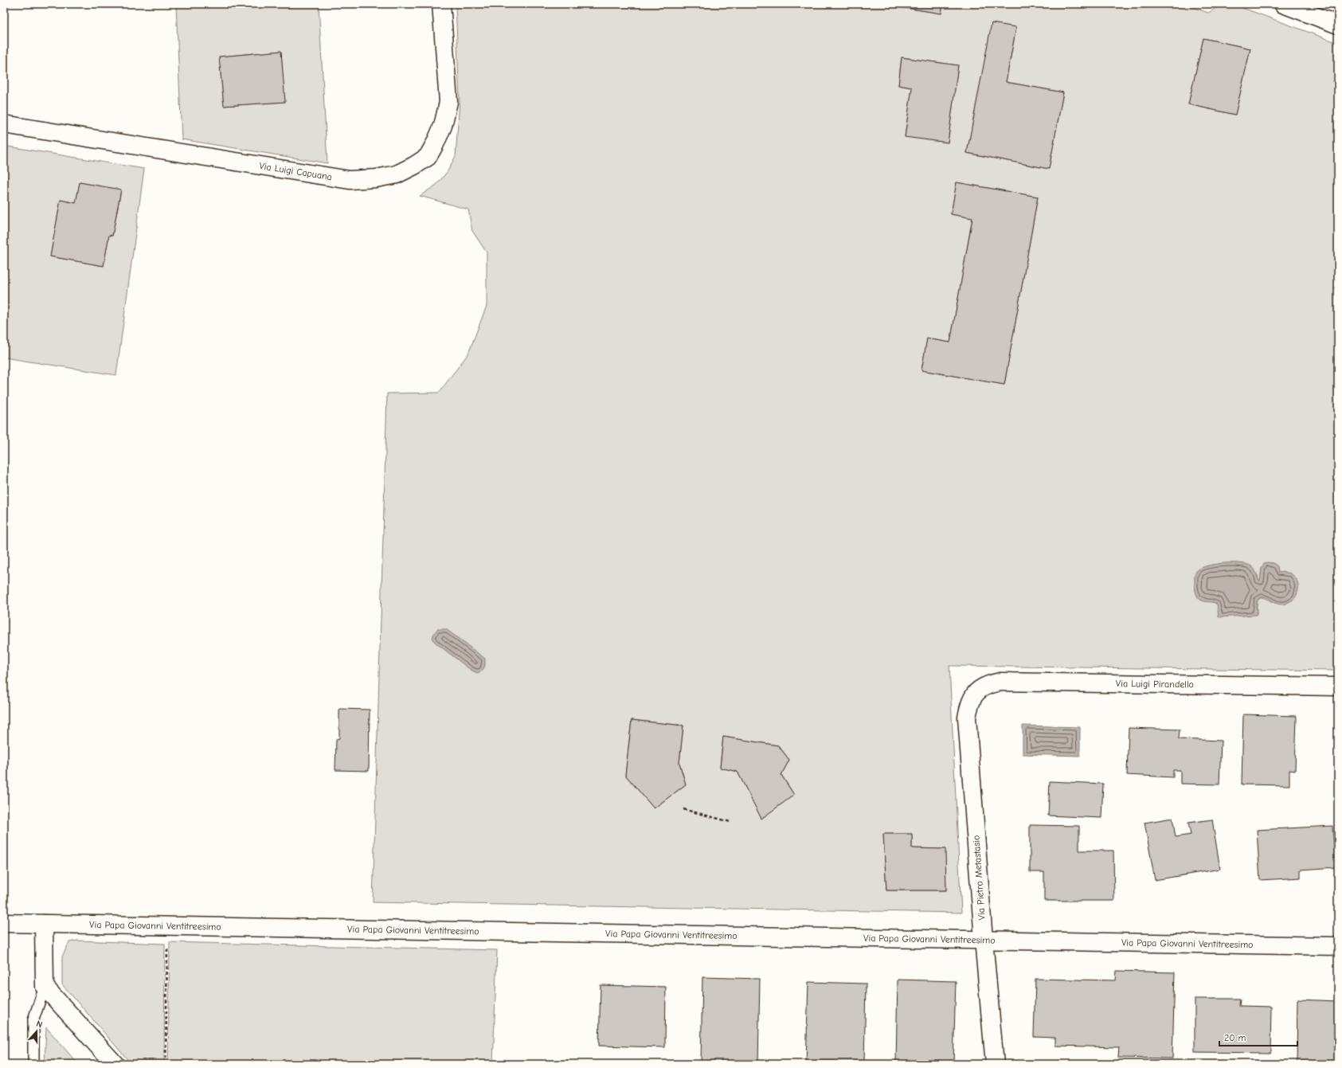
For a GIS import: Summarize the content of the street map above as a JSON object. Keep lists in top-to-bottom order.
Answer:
{
  "streets": {
    "street": [
      "Via Luigi Capuana",
      "Via Luigi Pirandello",
      "Via Pietro Metastasio",
      "Via Papa Giovanni Ventitreesimo"
    ]
  },
  "crossings": [
    ["Via Luigi Pirandello", "Via Pietro Metastasio"],
    ["Via Pietro Metastasio", "Via Papa Giovanni Ventitreesimo"]
  ],
  "scale_bar": "20 m",
  "north": "top"
}
